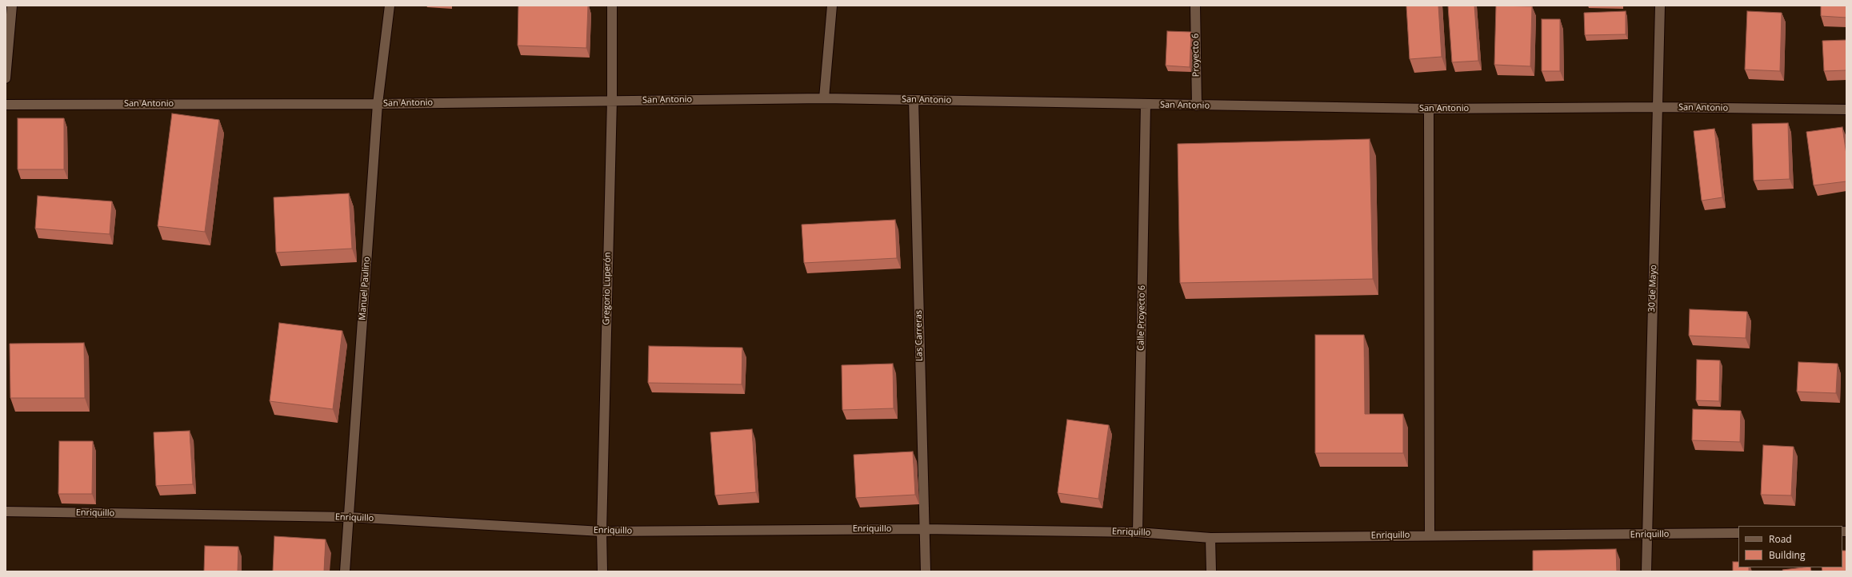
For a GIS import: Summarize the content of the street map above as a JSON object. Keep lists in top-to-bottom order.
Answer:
{
  "streets": {
    "street": [
      "Proyecto 6",
      "San Antonio",
      "Manuel Paulino",
      "Gregorio Luperón",
      "30 de Mayo",
      "Calle Proyecto 6",
      "Las Carreras",
      "Enriquillo"
    ]
  },
  "crossings": [
    ["Proyecto 6", "San Antonio"],
    ["San Antonio", "Manuel Paulino"],
    ["San Antonio", "Gregorio Luperón"],
    ["San Antonio", "30 de Mayo"],
    ["San Antonio", "Calle Proyecto 6"],
    ["San Antonio", "Las Carreras"],
    ["Manuel Paulino", "Enriquillo"],
    ["Gregorio Luperón", "Enriquillo"],
    ["30 de Mayo", "Enriquillo"],
    ["Calle Proyecto 6", "Enriquillo"],
    ["Las Carreras", "Enriquillo"]
  ],
  "legend": ["Road", "Building"]
}
